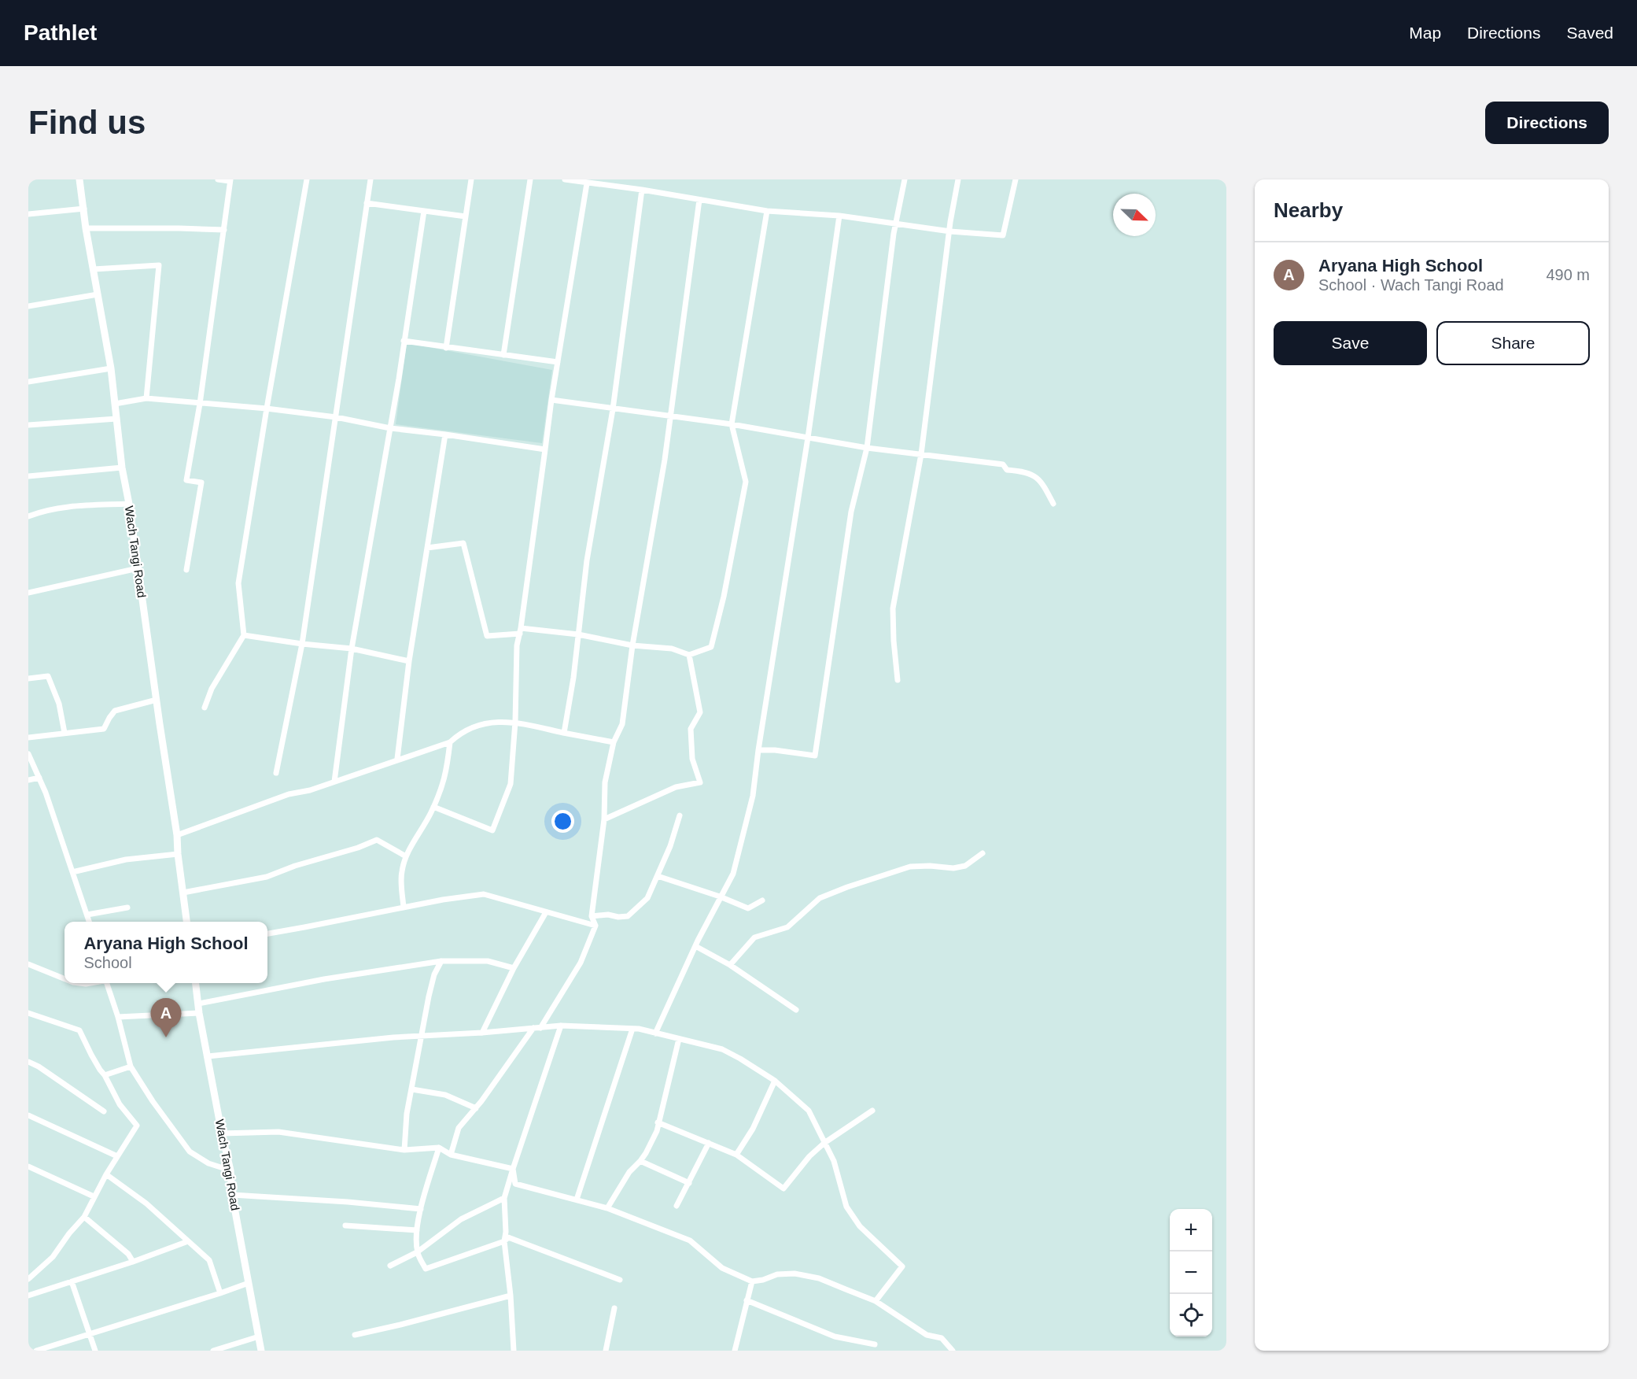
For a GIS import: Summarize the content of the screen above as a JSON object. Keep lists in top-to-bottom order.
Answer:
{
  "streets": {
    "main road": ["Wach Tangi Road"]
  },
  "north": "bottom right",
  "page": {
    "header": "Pathlet",
    "nav": ["Map", "Directions", "Saved"],
    "buttons": [
      "Directions",
      ["Save", "Share"]
    ],
    "title": "Find us",
    "heading": "Nearby",
    "list": [
      {
        "mark": "A",
        "name": "Aryana High School",
        "note": "School · Wach Tangi Road",
        "value": "490 m"
      }
    ],
    "popup": ["Aryana High School", "School"],
    "pins": "A",
    "map_buttons": ["+", "−"]
  }
}
